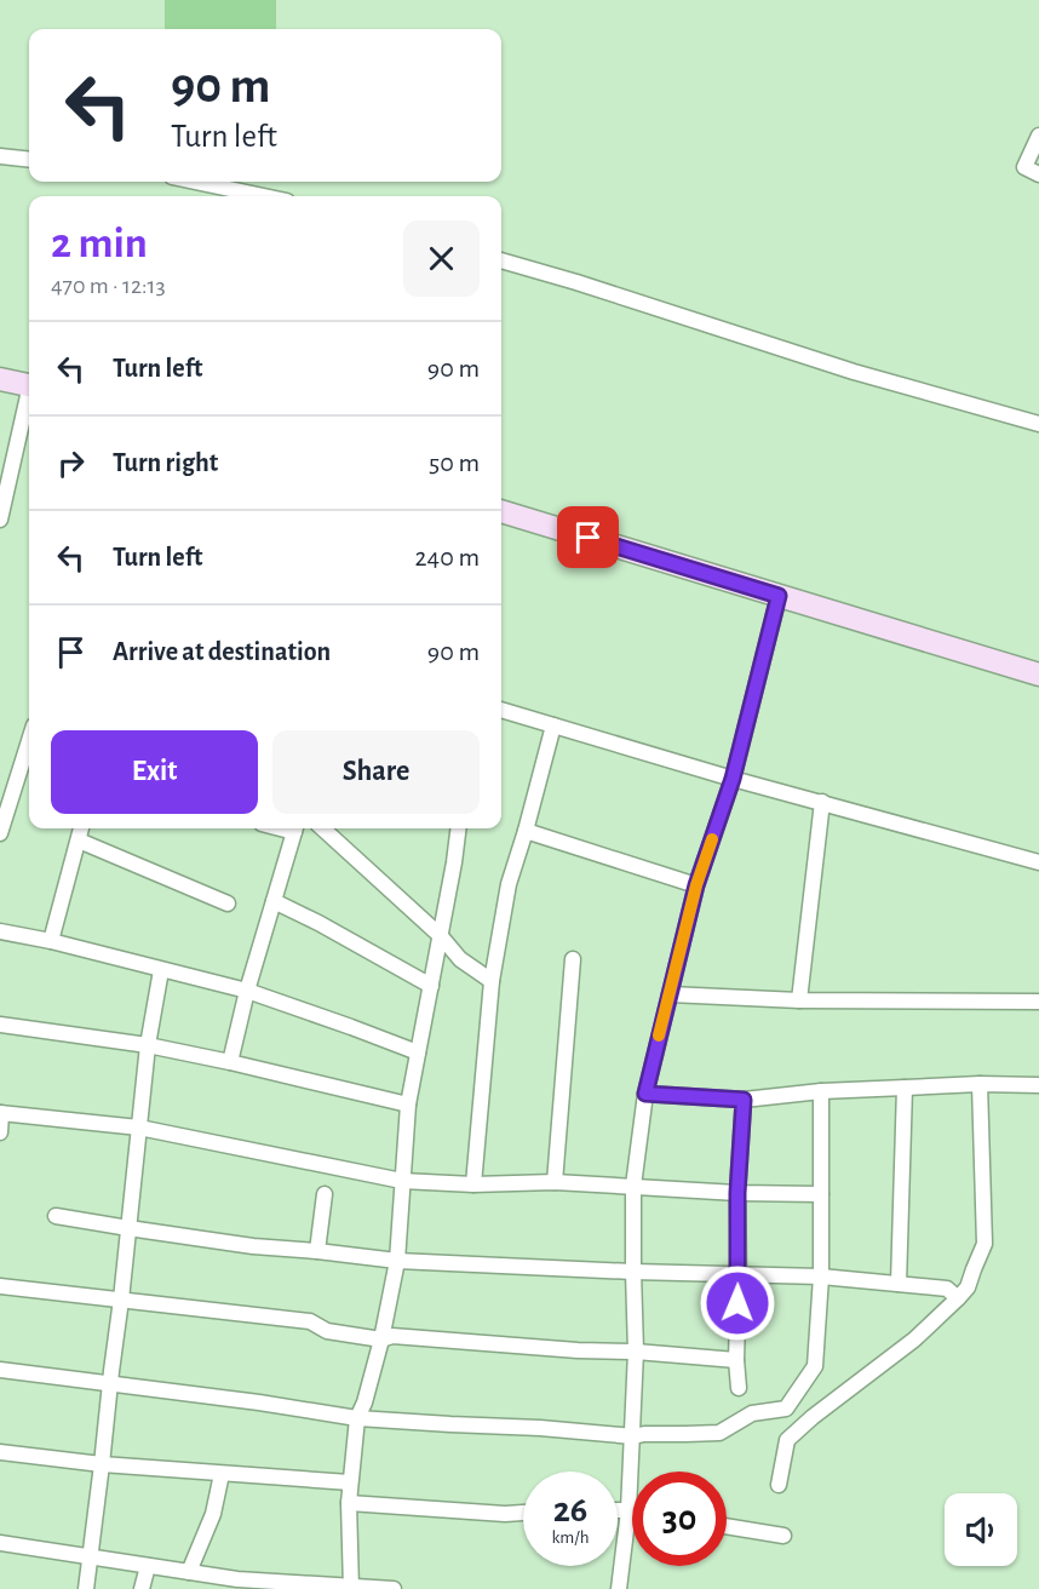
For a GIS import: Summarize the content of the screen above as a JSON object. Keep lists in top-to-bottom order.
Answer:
{
  "page": {
    "turn": ["90 m", "Turn left"],
    "heading": ["2 min", "470 m · 12:13"],
    "list": [
      {
        "name": "Turn left",
        "value": "90 m"
      },
      {
        "name": "Turn right",
        "value": "50 m"
      },
      {
        "name": "Turn left",
        "value": "240 m"
      },
      {
        "name": "Arrive at destination",
        "value": "90 m"
      }
    ],
    "buttons": ["Exit", "Share"],
    "speed": "26 km/h",
    "limit": "30"
  }
}
